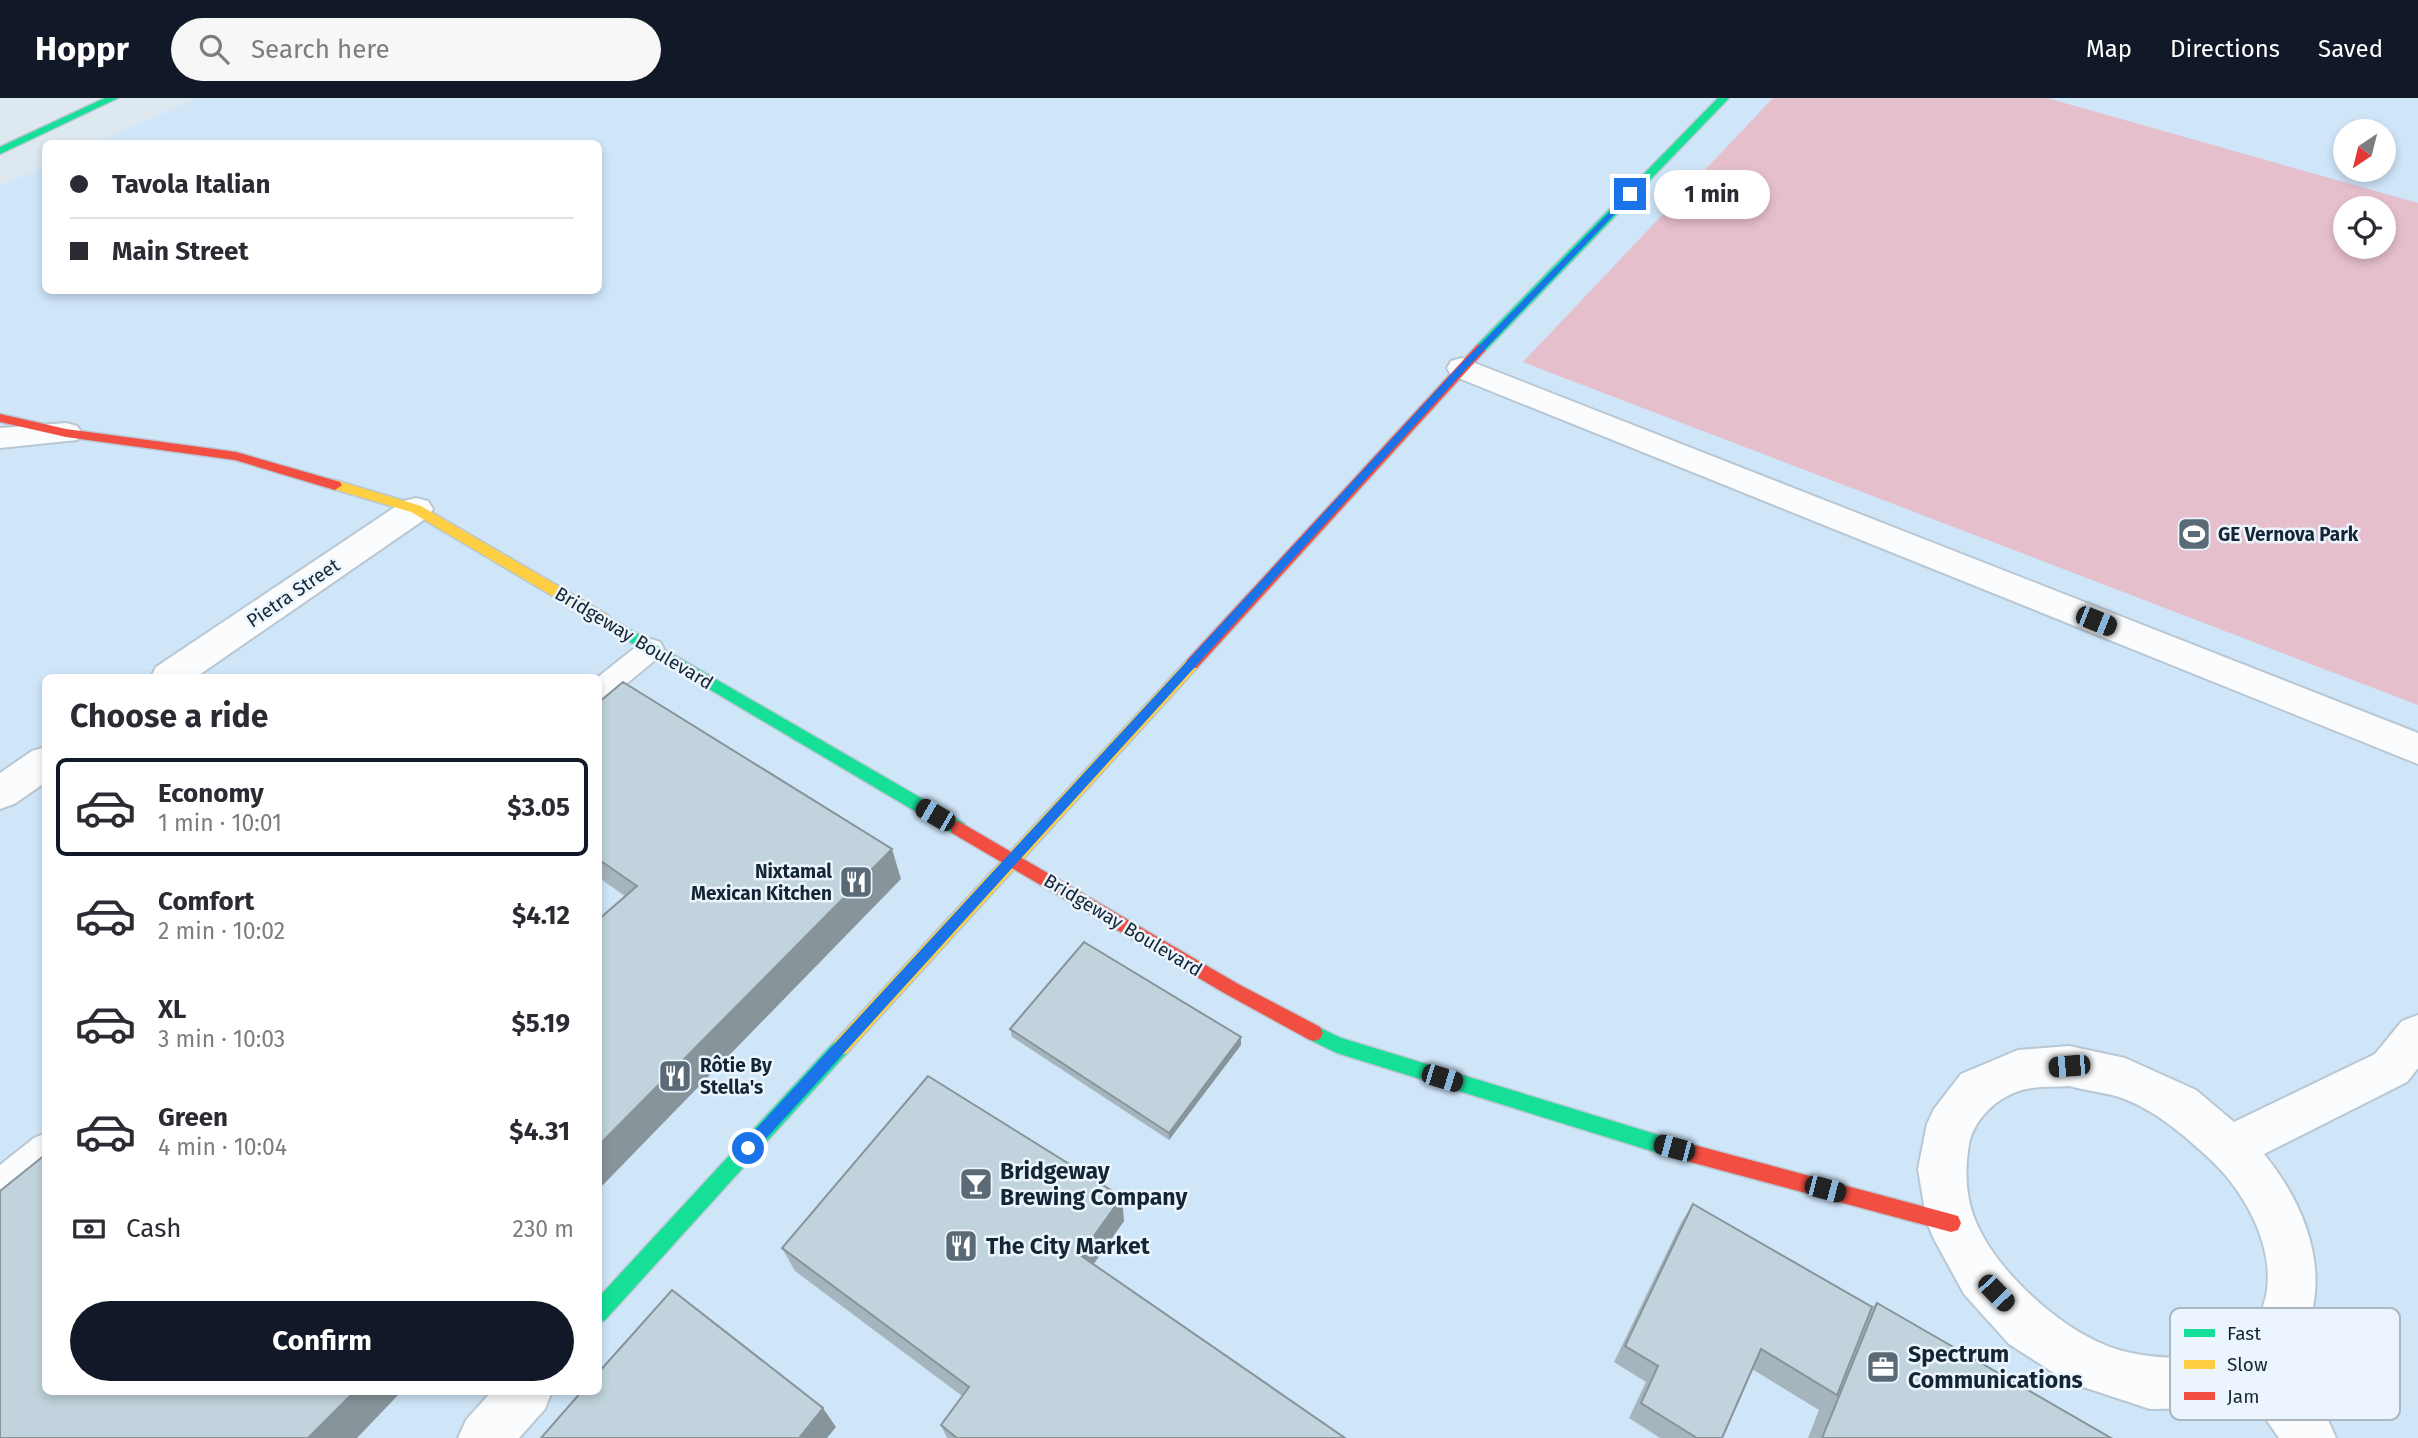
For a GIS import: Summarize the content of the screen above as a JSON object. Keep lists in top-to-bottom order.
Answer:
{
  "streets": {
    "street": ["Pietra Street", "Bridgeway Boulevard"]
  },
  "crossings": [
    ["Pietra Street", "Bridgeway Boulevard"]
  ],
  "places": {
    "sports": ["GE Vernova Park"],
    "restaurant": ["Nixtamal Mexican Kitchen", "Rôtie By Stella's", "The City Market"],
    "bar": ["Bridgeway Brewing Company"],
    "office": ["Spectrum Communications"]
  },
  "legend": ["Fast", "Slow", "Jam"],
  "north": "bottom left",
  "page": {
    "header": "Hoppr",
    "search": "Search here",
    "nav": ["Map", "Directions", "Saved"],
    "banner": ["Tavola Italian", "Main Street"],
    "bubble": "1 min",
    "heading": "Choose a ride",
    "list": [
      {
        "name": "Economy",
        "note": "1 min · 10:01",
        "value": "$3.05"
      },
      {
        "name": "Comfort",
        "note": "2 min · 10:02",
        "value": "$4.12"
      },
      {
        "name": "XL",
        "note": "3 min · 10:03",
        "value": "$5.19"
      },
      {
        "name": "Green",
        "note": "4 min · 10:04",
        "value": "$4.31"
      }
    ],
    "pay": ["Cash", "230 m"],
    "buttons": "Confirm"
  }
}
